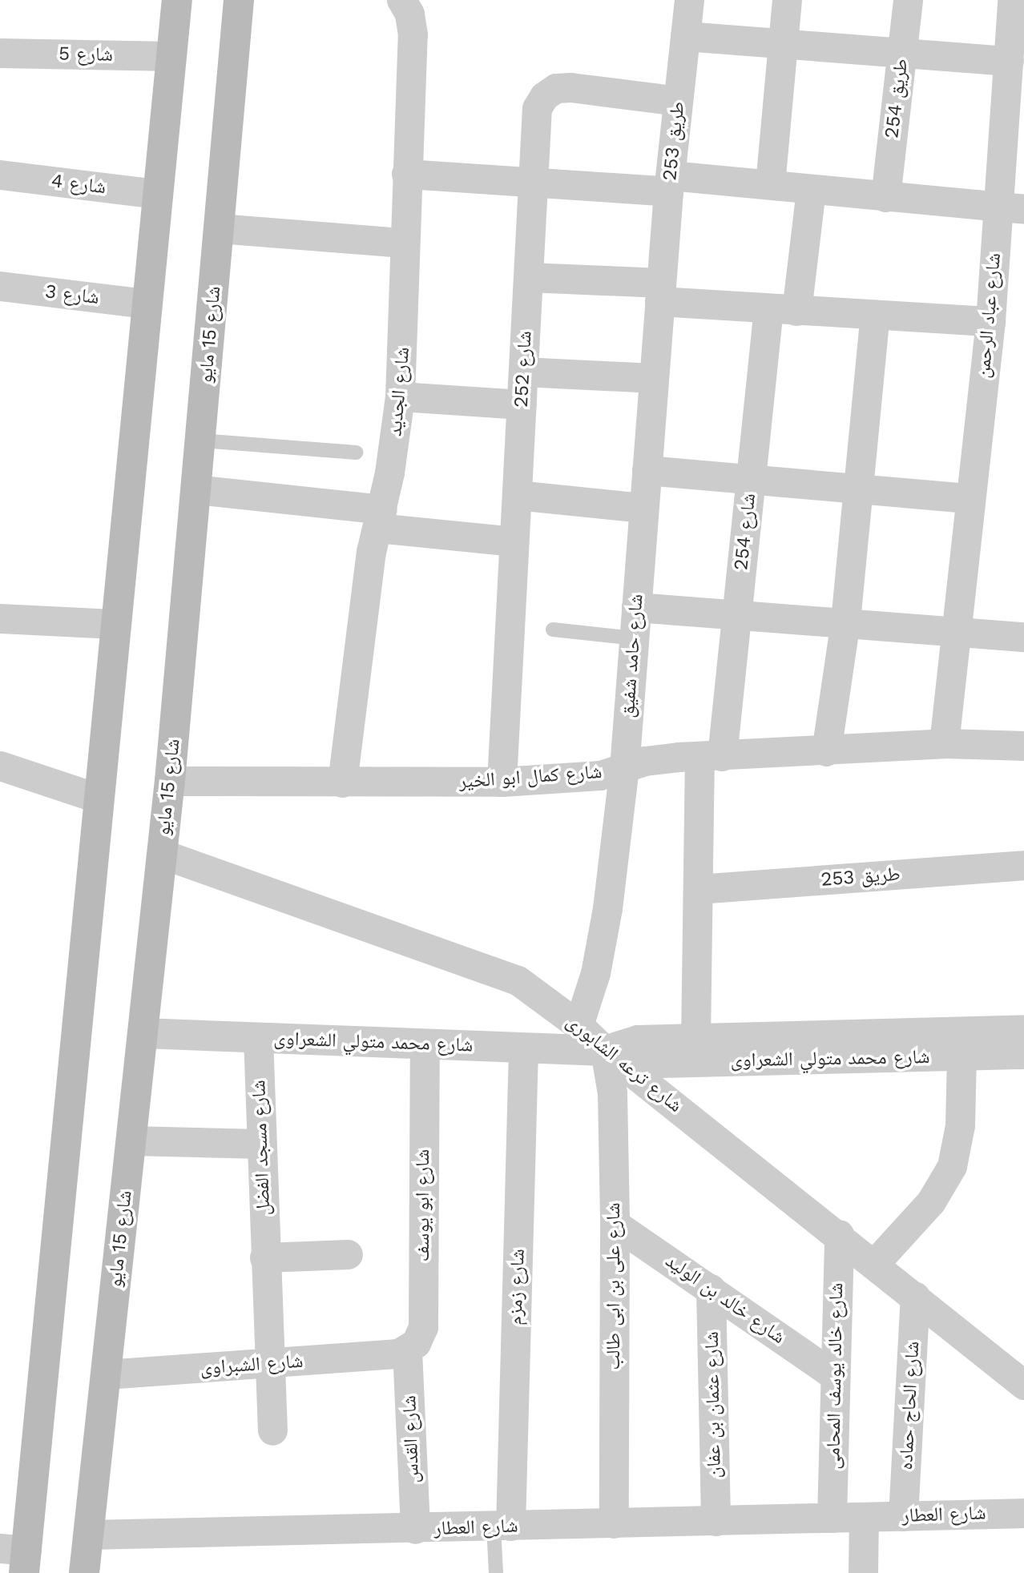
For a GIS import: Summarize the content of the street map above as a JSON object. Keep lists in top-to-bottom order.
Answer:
{
  "streets": {
    "main road": ["شارع 15 مايو"],
    "street": [
      "شارع 5",
      "طريق 254",
      "طريق 253",
      "شارع 4",
      "شارع 3",
      "شارع عباد الرحمن",
      "شارع 252",
      "شارع الجديد",
      "شارع 254",
      "شارع حامد شفيق",
      "شارع كمال ابو الخير",
      "شارع محمد متولي الشعراوى",
      "شارع ترعه الشابورى",
      "شارع مسجد الفضل",
      "شارع ابو يوسف",
      "شارع على بن ابى طالب",
      "شارع زمزم",
      "شارع خالد بن الوليد",
      "شارع الشبراوى",
      "شارع خالد يوسف المحامى",
      "شارع عثمان بن عفان",
      "شارع الحاج حماده",
      "شارع القدس",
      "شارع العطار"
    ]
  },
  "crossings": [
    ["طريق 253", "شارع 252"],
    ["طريق 253", "شارع 254"],
    ["طريق 253", "شارع حامد شفيق"],
    ["شارع عباد الرحمن", "شارع كمال ابو الخير"],
    ["شارع 15 مايو", "شارع كمال ابو الخير"],
    ["شارع 15 مايو", "شارع محمد متولي الشعراوى"],
    ["شارع 15 مايو", "شارع ترعه الشابورى"],
    ["شارع 15 مايو", "شارع الشبراوى"],
    ["شارع 15 مايو", "شارع العطار"],
    ["شارع 252", "شارع كمال ابو الخير"],
    ["شارع الجديد", "شارع كمال ابو الخير"],
    ["شارع 254", "شارع كمال ابو الخير"],
    ["شارع 254", "شارع محمد متولي الشعراوى"],
    ["شارع حامد شفيق", "شارع كمال ابو الخير"],
    ["شارع حامد شفيق", "شارع ترعه الشابورى"],
    ["شارع محمد متولي الشعراوى", "شارع ترعه الشابورى"],
    ["شارع محمد متولي الشعراوى", "شارع مسجد الفضل"],
    ["شارع محمد متولي الشعراوى", "شارع ابو يوسف"],
    ["شارع محمد متولي الشعراوى", "شارع على بن ابى طالب"],
    ["شارع محمد متولي الشعراوى", "شارع زمزم"],
    ["شارع ترعه الشابورى", "شارع على بن ابى طالب"],
    ["شارع ترعه الشابورى", "شارع خالد يوسف المحامى"],
    ["شارع ترعه الشابورى", "شارع الحاج حماده"],
    ["شارع مسجد الفضل", "شارع الشبراوى"],
    ["شارع ابو يوسف", "شارع الشبراوى"],
    ["شارع ابو يوسف", "شارع القدس"],
    ["شارع على بن ابى طالب", "شارع خالد بن الوليد"],
    ["شارع على بن ابى طالب", "شارع العطار"],
    ["شارع زمزم", "شارع العطار"],
    ["شارع خالد بن الوليد", "شارع خالد يوسف المحامى"],
    ["شارع خالد بن الوليد", "شارع عثمان بن عفان"],
    ["شارع الشبراوى", "شارع القدس"],
    ["شارع خالد يوسف المحامى", "شارع العطار"],
    ["شارع عثمان بن عفان", "شارع العطار"],
    ["شارع الحاج حماده", "شارع العطار"],
    ["شارع القدس", "شارع العطار"]
  ]
}
